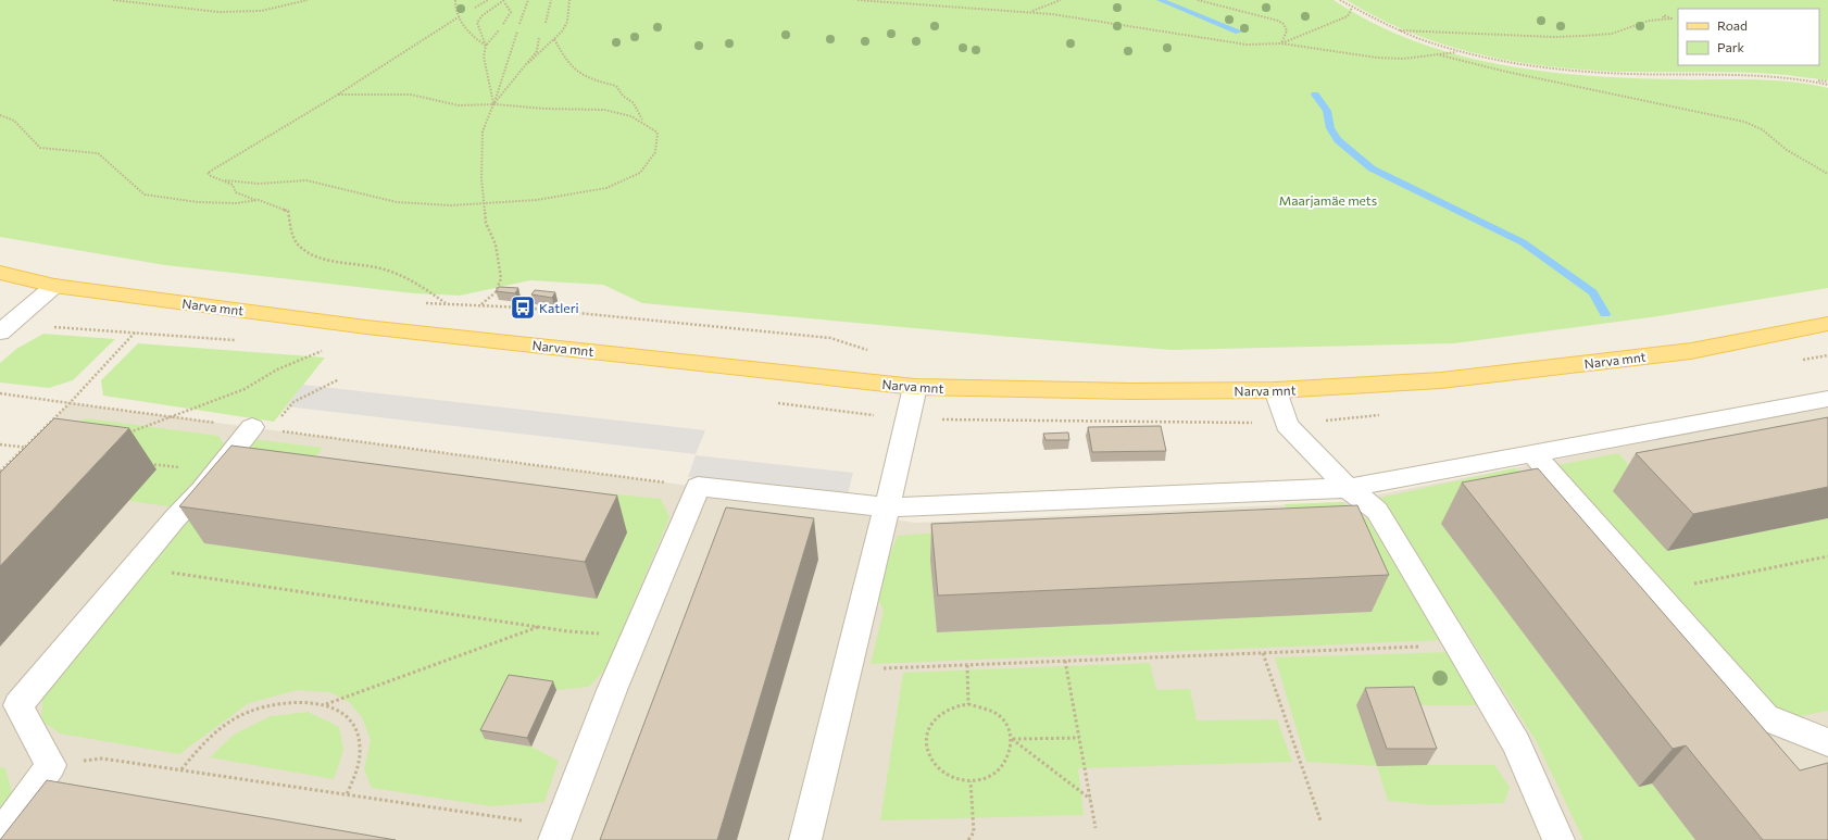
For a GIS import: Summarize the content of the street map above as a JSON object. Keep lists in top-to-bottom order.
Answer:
{
  "streets": {
    "main road": ["Narva mnt"]
  },
  "parks": ["Maarjamäe mets"],
  "places": {
    "bus stop": ["Katleri"]
  },
  "legend": ["Road", "Park"]
}
